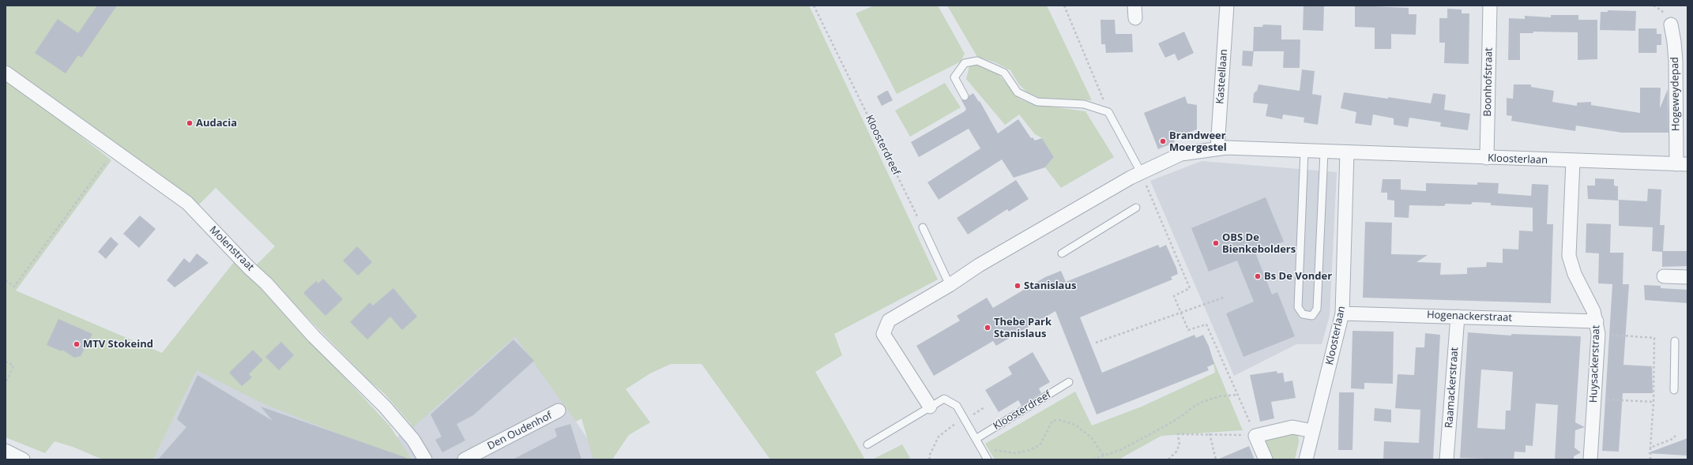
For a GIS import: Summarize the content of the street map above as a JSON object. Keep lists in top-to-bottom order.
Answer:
{
  "streets": {
    "street": [
      "Kasteellaan",
      "Boonhofstraat",
      "Hogeweydepad",
      "Kloosterlaan",
      "Molenstraat",
      "Hogenackerstraat",
      "Huysackerstraat",
      "Raamackerstraat",
      "Den Oudenhof"
    ],
    "lane": ["Kloosterdreef"]
  },
  "crossings": [
    ["Kasteellaan", "Kloosterlaan"],
    ["Boonhofstraat", "Kloosterlaan"],
    ["Hogeweydepad", "Kloosterlaan"],
    ["Kloosterlaan", "Hogenackerstraat"],
    ["Kloosterlaan", "Huysackerstraat"],
    ["Hogenackerstraat", "Huysackerstraat"],
    ["Hogenackerstraat", "Raamackerstraat"]
  ],
  "places": [
    "Audacia",
    "Brandweer Moergestel",
    "OBS De Bienkebolders",
    "Bs De Vonder",
    "Stanislaus",
    "Thebe Park Stanislaus",
    "MTV Stokeind"
  ]
}
